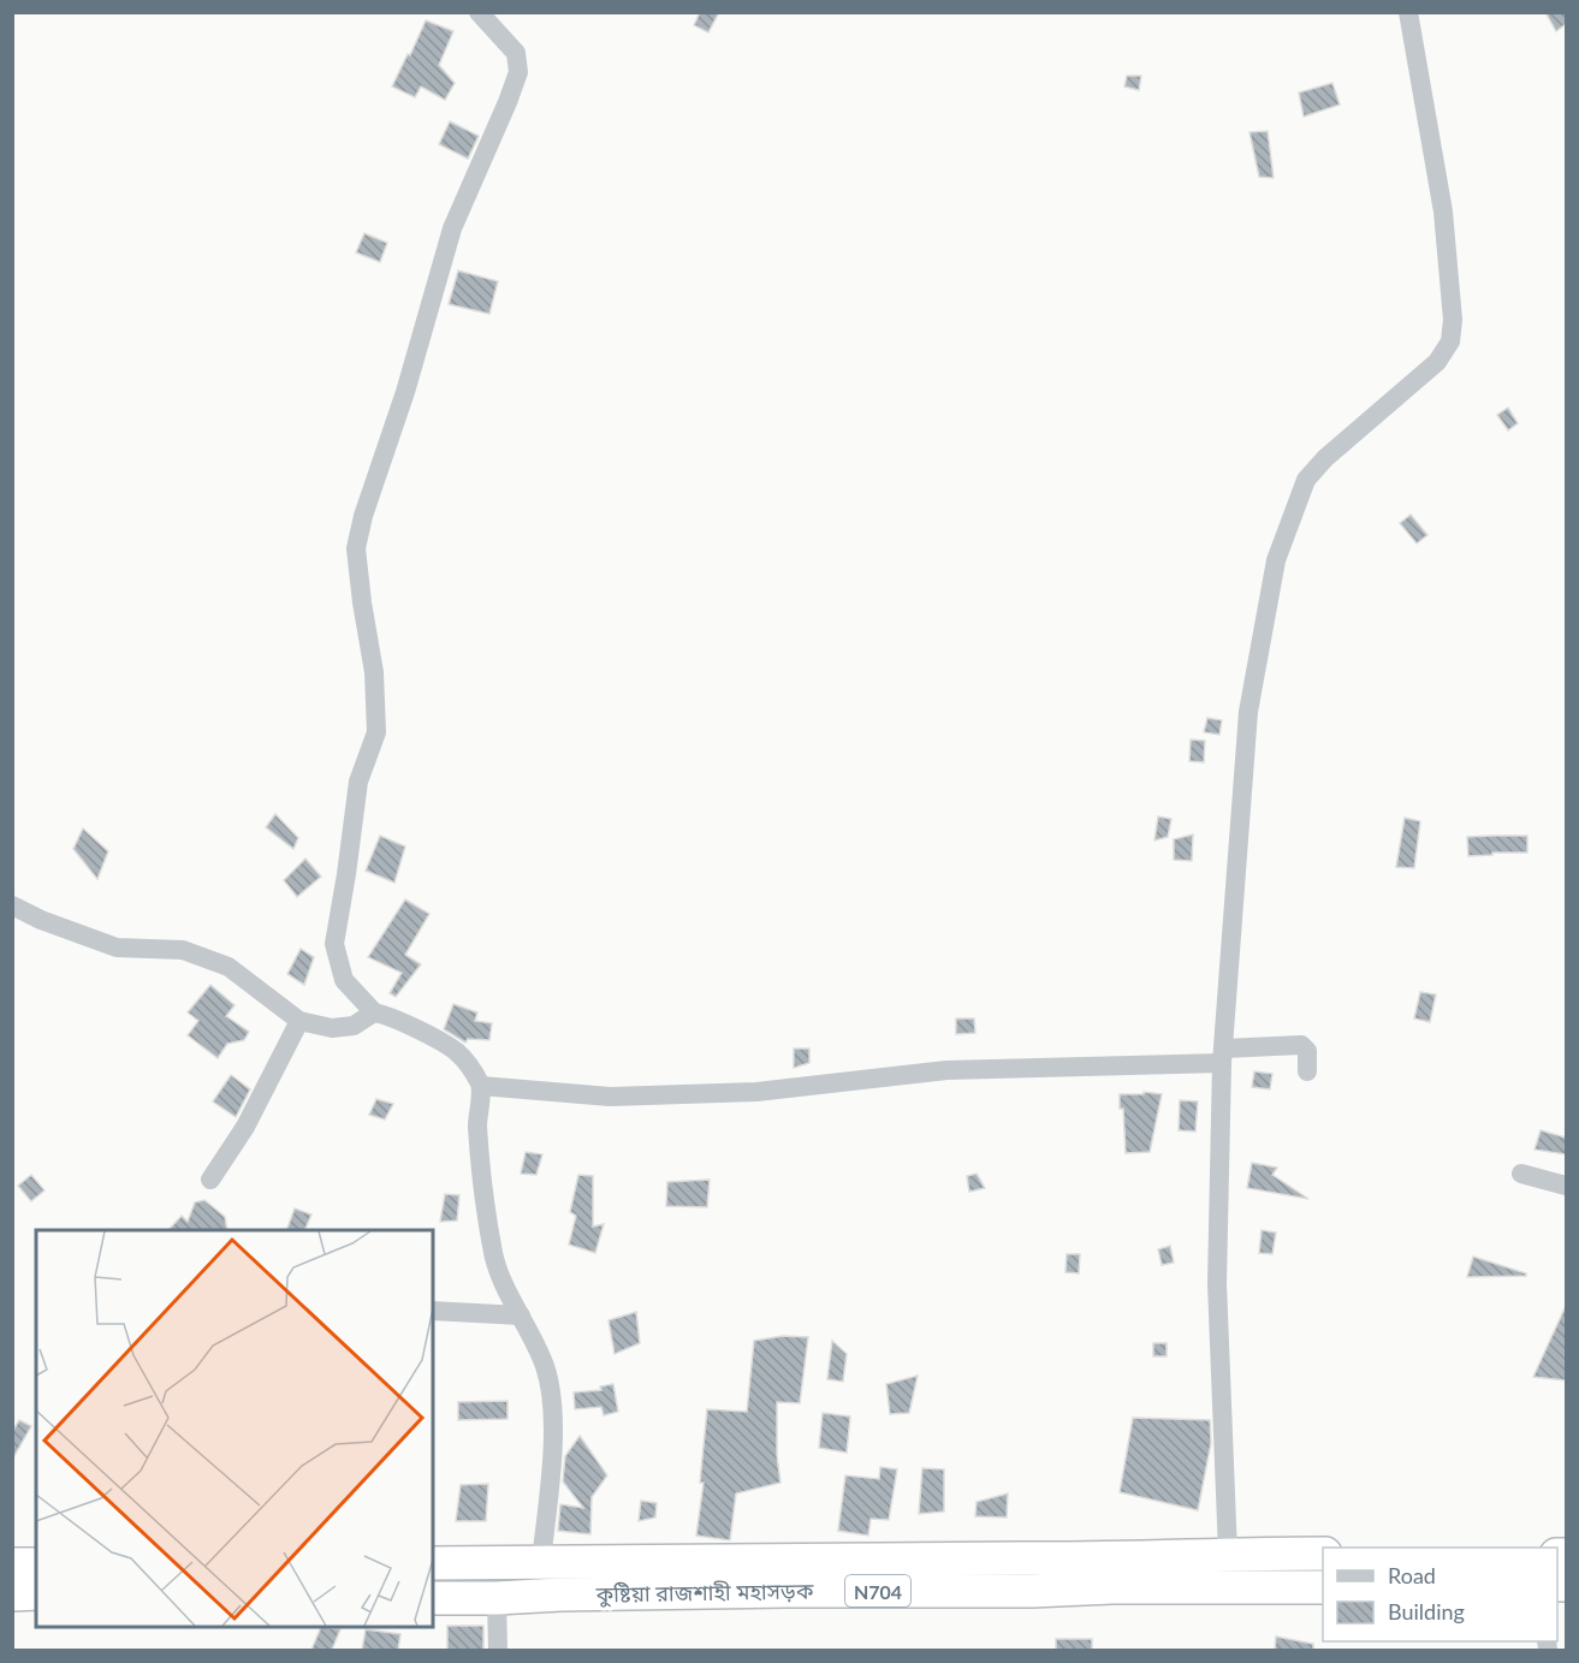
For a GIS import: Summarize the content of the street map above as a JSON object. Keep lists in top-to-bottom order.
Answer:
{
  "streets": {
    "highway": ["N704", "কুষ্টিয়া রাজশাহী মহাসড়ক"]
  },
  "legend": ["Road", "Building"]
}
